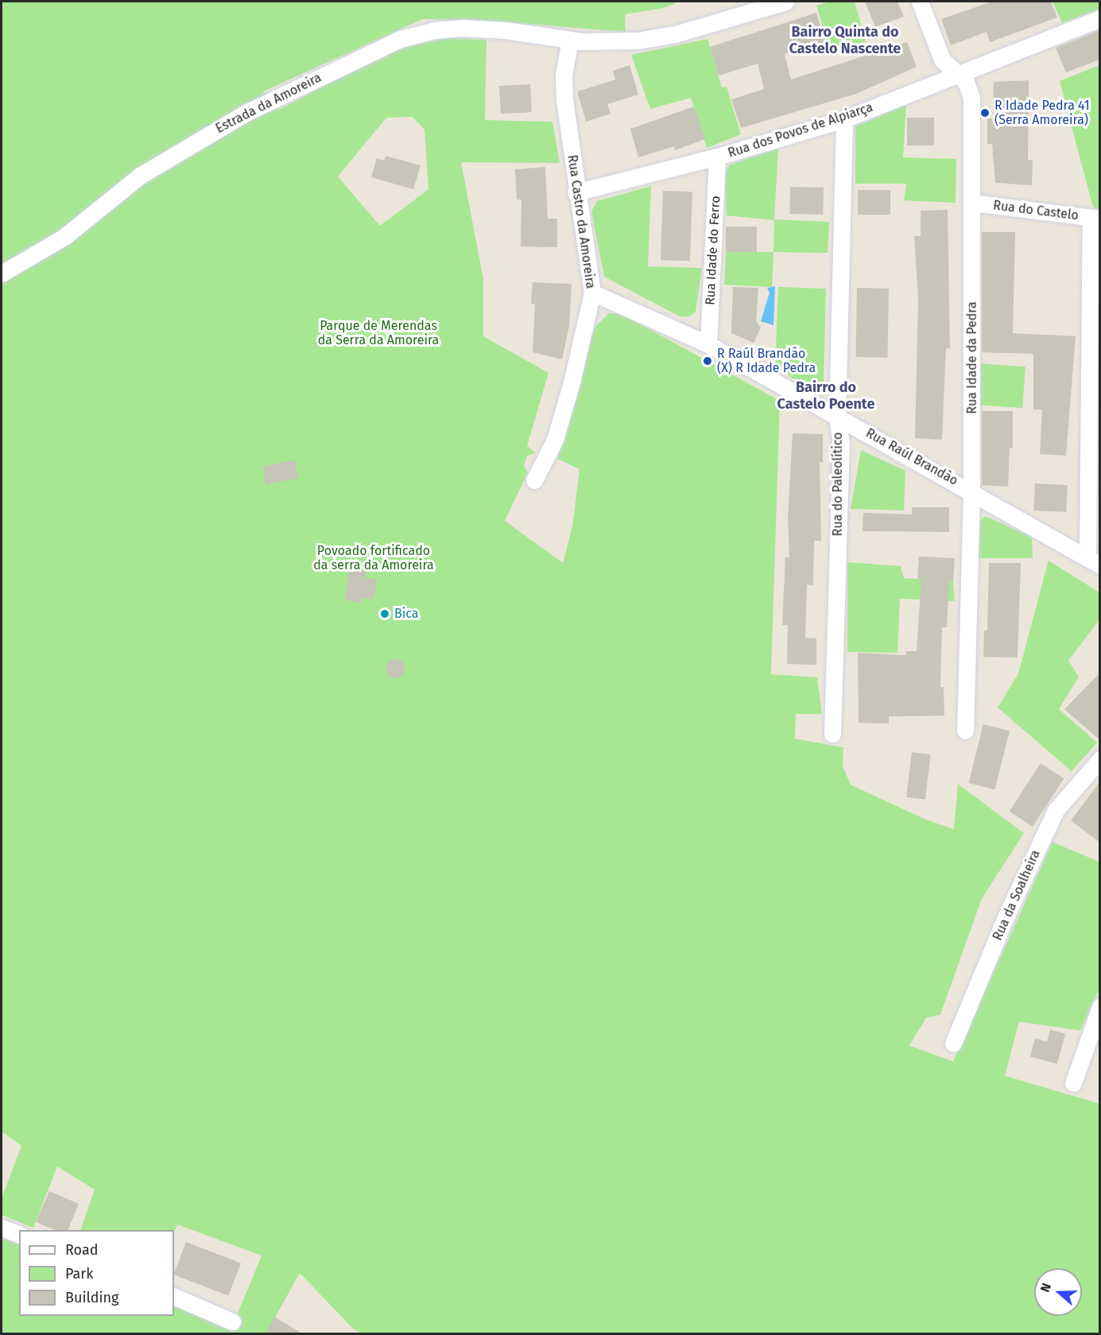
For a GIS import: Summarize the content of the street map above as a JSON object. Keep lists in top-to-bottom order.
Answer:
{
  "streets": {
    "street": [
      "Estrada da Amoreira",
      "Rua dos Povos de Alpiarça",
      "Rua do Castelo",
      "Rua Castro da Amoreira",
      "Rua Idade do Ferro",
      "Rua Idade da Pedra",
      "Rua Raúl Brandão",
      "Rua do Paleolítico",
      "Rua da Soalheira"
    ]
  },
  "crossings": [
    ["Estrada da Amoreira", "Rua Castro da Amoreira"],
    ["Rua dos Povos de Alpiarça", "Rua Castro da Amoreira"],
    ["Rua dos Povos de Alpiarça", "Rua Idade do Ferro"],
    ["Rua dos Povos de Alpiarça", "Rua Idade da Pedra"],
    ["Rua dos Povos de Alpiarça", "Rua do Paleolítico"],
    ["Rua do Castelo", "Rua Idade da Pedra"],
    ["Rua Castro da Amoreira", "Rua Raúl Brandão"],
    ["Rua Idade do Ferro", "Rua Raúl Brandão"],
    ["Rua Idade da Pedra", "Rua Raúl Brandão"],
    ["Rua Raúl Brandão", "Rua do Paleolítico"]
  ],
  "districts": ["Bairro Quinta do Castelo Nascente", "Bairro do Castelo Poente"],
  "parks": ["Parque de Merendas da Serra da Amoreira", "Povoado fortificado da serra da Amoreira"],
  "places": ["R Idade Pedra 41 (Serra Amoreira)", "R Raúl Brandão (X) R Idade Pedra", "Bica"],
  "legend": ["Road", "Park", "Building"],
  "north": "left"
}
